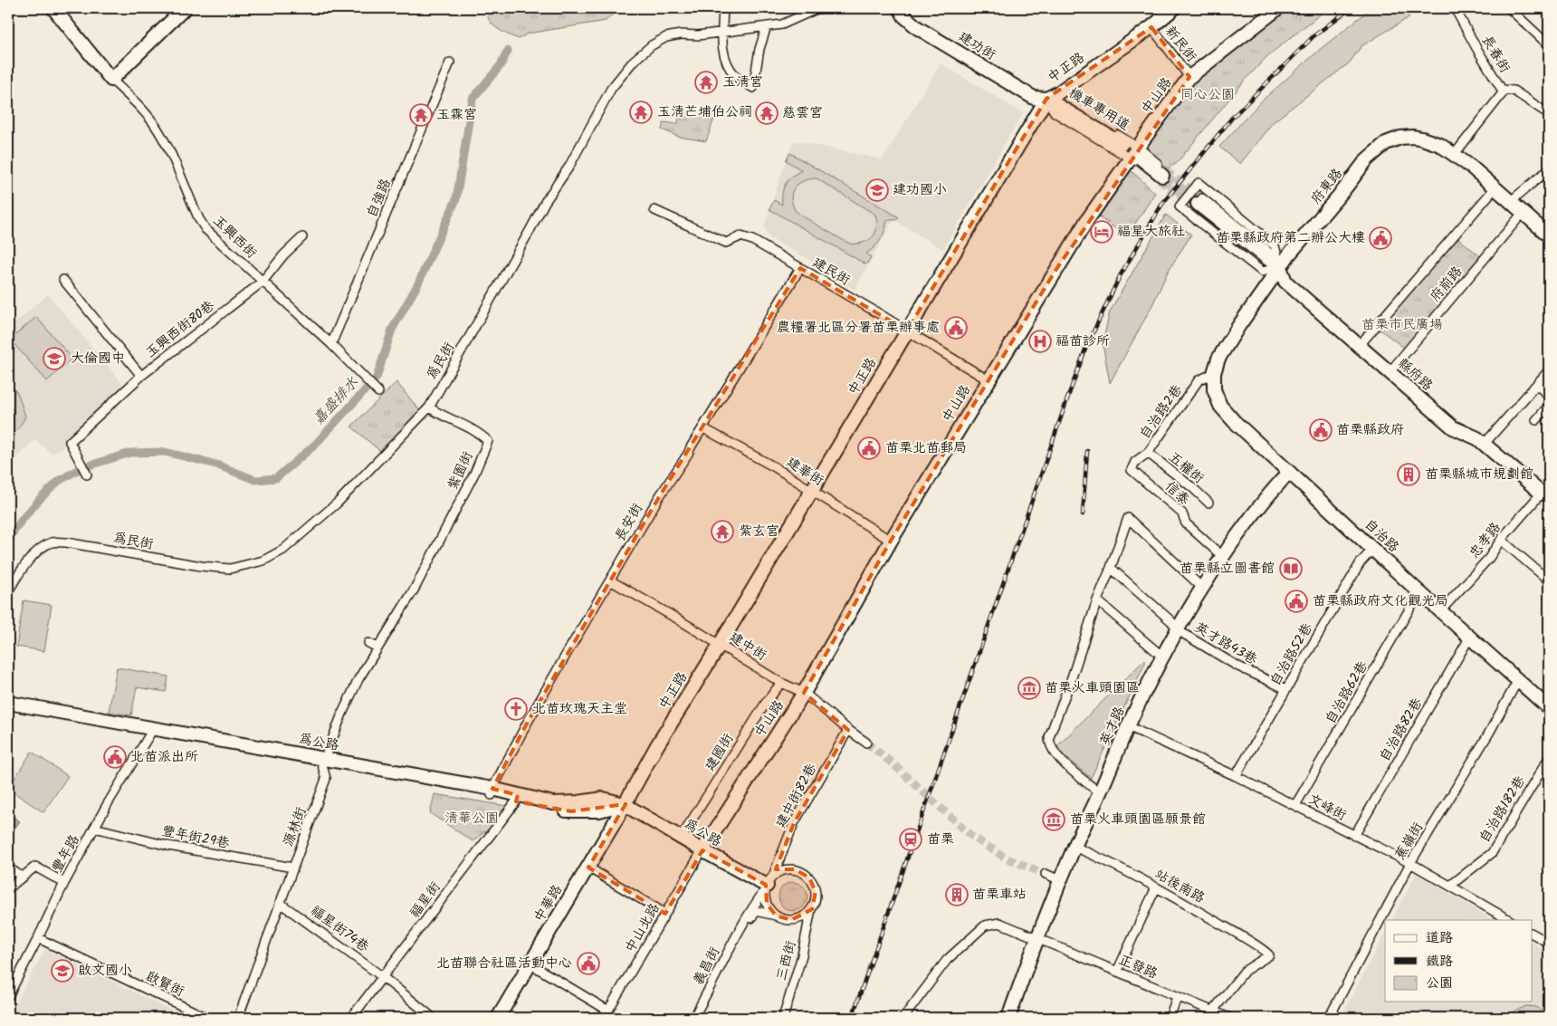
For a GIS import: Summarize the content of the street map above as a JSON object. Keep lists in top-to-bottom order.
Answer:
{
  "streets": {
    "street": [
      "新民街",
      "建功街",
      "長春街",
      "中正路",
      "中山路",
      "機車專用道",
      "府東路",
      "自強路",
      "玉興西街",
      "建民街",
      "府前路",
      "玉興西街80巷",
      "為民街",
      "縣府路",
      "自治路2巷",
      "五權街",
      "紫園街",
      "建華街",
      "信泰",
      "長安街",
      "自治路",
      "忠孝路",
      "英才路43巷",
      "建中街",
      "自治路52巷",
      "自治路62巷",
      "英才路",
      "自治路82巷",
      "為公路",
      "建國街",
      "建中街82巷",
      "文峰街",
      "自治路182巷",
      "源林街",
      "豐年街29巷",
      "蕉嶺街",
      "豐年路",
      "站後南路",
      "福星街",
      "中華路",
      "中山北路",
      "福星街74巷",
      "三西街",
      "義昌街",
      "正發路",
      "啟賢街"
    ]
  },
  "crossings": [
    ["新民街", "中正路"],
    ["新民街", "中山路"],
    ["建功街", "中正路"],
    ["建功街", "機車專用道"],
    ["長春街", "府東路"],
    ["中正路", "機車專用道"],
    ["中正路", "建民街"],
    ["中正路", "建華街"],
    ["中正路", "建中街"],
    ["中正路", "為公路"],
    ["中正路", "中華路"],
    ["中山路", "機車專用道"],
    ["中山路", "建民街"],
    ["中山路", "建華街"],
    ["中山路", "建中街"],
    ["中山路", "為公路"],
    ["中山路", "中山北路"],
    ["府東路", "府前路"],
    ["府東路", "縣府路"],
    ["府東路", "自治路2巷"],
    ["府東路", "自治路"],
    ["自強路", "玉興西街"],
    ["玉興西街", "玉興西街80巷"],
    ["建民街", "長安街"],
    ["府前路", "縣府路"],
    ["為民街", "紫園街"],
    ["縣府路", "忠孝路"],
    ["自治路2巷", "五權街"],
    ["自治路2巷", "信泰"],
    ["自治路2巷", "自治路"],
    ["紫園街", "源林街"],
    ["建華街", "長安街"],
    ["信泰", "英才路"],
    ["長安街", "建中街"],
    ["長安街", "為公路"],
    ["自治路", "忠孝路"],
    ["自治路", "自治路52巷"],
    ["自治路", "自治路62巷"],
    ["自治路", "英才路"],
    ["自治路", "自治路82巷"],
    ["自治路", "蕉嶺街"],
    ["英才路43巷", "自治路52巷"],
    ["英才路43巷", "英才路"],
    ["建中街", "建國街"],
    ["建中街", "建中街82巷"],
    ["自治路52巷", "文峰街"],
    ["自治路62巷", "文峰街"],
    ["英才路", "文峰街"],
    ["英才路", "站後南路"],
    ["英才路", "正發路"],
    ["自治路82巷", "文峰街"],
    ["為公路", "建國街"],
    ["為公路", "建中街82巷"],
    ["為公路", "源林街"],
    ["為公路", "豐年路"],
    ["為公路", "福星街"],
    ["為公路", "中華路"],
    ["為公路", "中山北路"],
    ["為公路", "三西街"],
    ["建中街82巷", "三西街"],
    ["建中街82巷", "義昌街"],
    ["文峰街", "自治路182巷"],
    ["文峰街", "蕉嶺街"],
    ["源林街", "豐年街29巷"],
    ["源林街", "福星街74巷"],
    ["豐年街29巷", "豐年路"],
    ["豐年路", "啟賢街"],
    ["站後南路", "正發路"],
    ["福星街", "福星街74巷"]
  ],
  "water": ["嘉盛排水"],
  "parks": ["同心公園", "苗栗市民廣場", "清華公園"],
  "places": {
    "temple": [
      "玉清宮",
      "玉清芒埔伯公祠",
      "慈雲宮",
      "玉霖宮",
      "紫玄宮"
    ],
    "school or university": ["建功國小", "大倫國中", "啟文國小"],
    "hotel": ["福星大旅社"],
    "public building": [
      "苗栗縣政府第二辦公大樓",
      "農糧署北區分署苗栗辦事處",
      "苗栗縣政府",
      "苗栗北苗郵局",
      "苗栗縣政府文化觀光局",
      "北苗派出所",
      "北苗聯合社區活動中心"
    ],
    "hospital": ["福苗診所"],
    "building": ["苗栗縣城市規劃館", "苗栗車站"],
    "library": ["苗栗縣立圖書館"],
    "museum": ["苗栗火車頭園區", "苗栗火車頭園區願景館"],
    "church": ["北苗玫瑰天主堂"],
    "station": ["苗栗"]
  },
  "legend": ["道路", "鐵路", "公園"]
}
